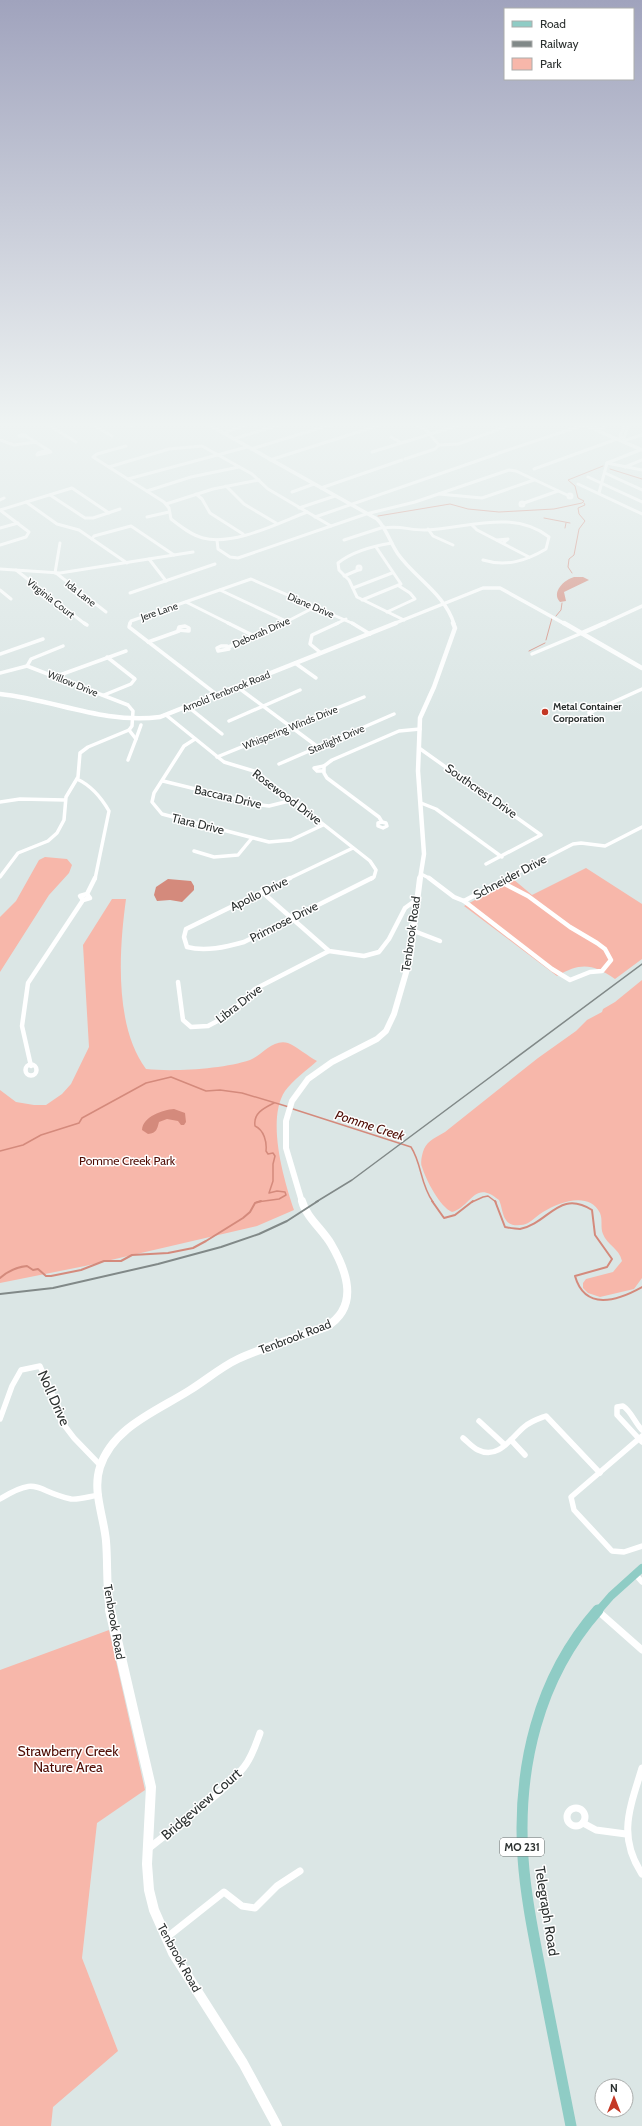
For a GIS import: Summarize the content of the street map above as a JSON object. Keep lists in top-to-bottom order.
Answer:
{
  "streets": {
    "main road": ["MO 231", "Telegraph Road"],
    "street": [
      "Ida Lane",
      "Virginia Court",
      "Diane Drive",
      "Jere Lane",
      "Deborah Drive",
      "Willow Drive",
      "Arnold Tenbrook Road",
      "Whispering Winds Drive",
      "Starlight Drive",
      "Southcrest Drive",
      "Baccara Drive",
      "Rosewood Drive",
      "Tiara Drive",
      "Schneider Drive",
      "Apollo Drive",
      "Primrose Drive",
      "Tenbrook Road",
      "Libra Drive",
      "Noll Drive",
      "Bridgeview Court"
    ]
  },
  "crossings": [
    ["Diane Drive", "Jere Lane"],
    ["Diane Drive", "Deborah Drive"],
    ["Diane Drive", "Arnold Tenbrook Road"],
    ["Jere Lane", "Arnold Tenbrook Road"],
    ["Willow Drive", "Arnold Tenbrook Road"],
    ["Arnold Tenbrook Road", "Rosewood Drive"],
    ["Arnold Tenbrook Road", "Tenbrook Road"],
    ["Whispering Winds Drive", "Rosewood Drive"],
    ["Southcrest Drive", "Tenbrook Road"],
    ["Baccara Drive", "Rosewood Drive"],
    ["Baccara Drive", "Tiara Drive"],
    ["Rosewood Drive", "Tiara Drive"],
    ["Rosewood Drive", "Apollo Drive"],
    ["Rosewood Drive", "Primrose Drive"],
    ["Schneider Drive", "Tenbrook Road"],
    ["Apollo Drive", "Primrose Drive"],
    ["Tenbrook Road", "Noll Drive"],
    ["Tenbrook Road", "Bridgeview Court"]
  ],
  "water": ["Pomme Creek"],
  "parks": ["Pomme Creek Park", "Strawberry Creek Nature Area"],
  "places": ["Metal Container Corporation"],
  "legend": ["Road", "Railway", "Park"],
  "north": "top"
}
